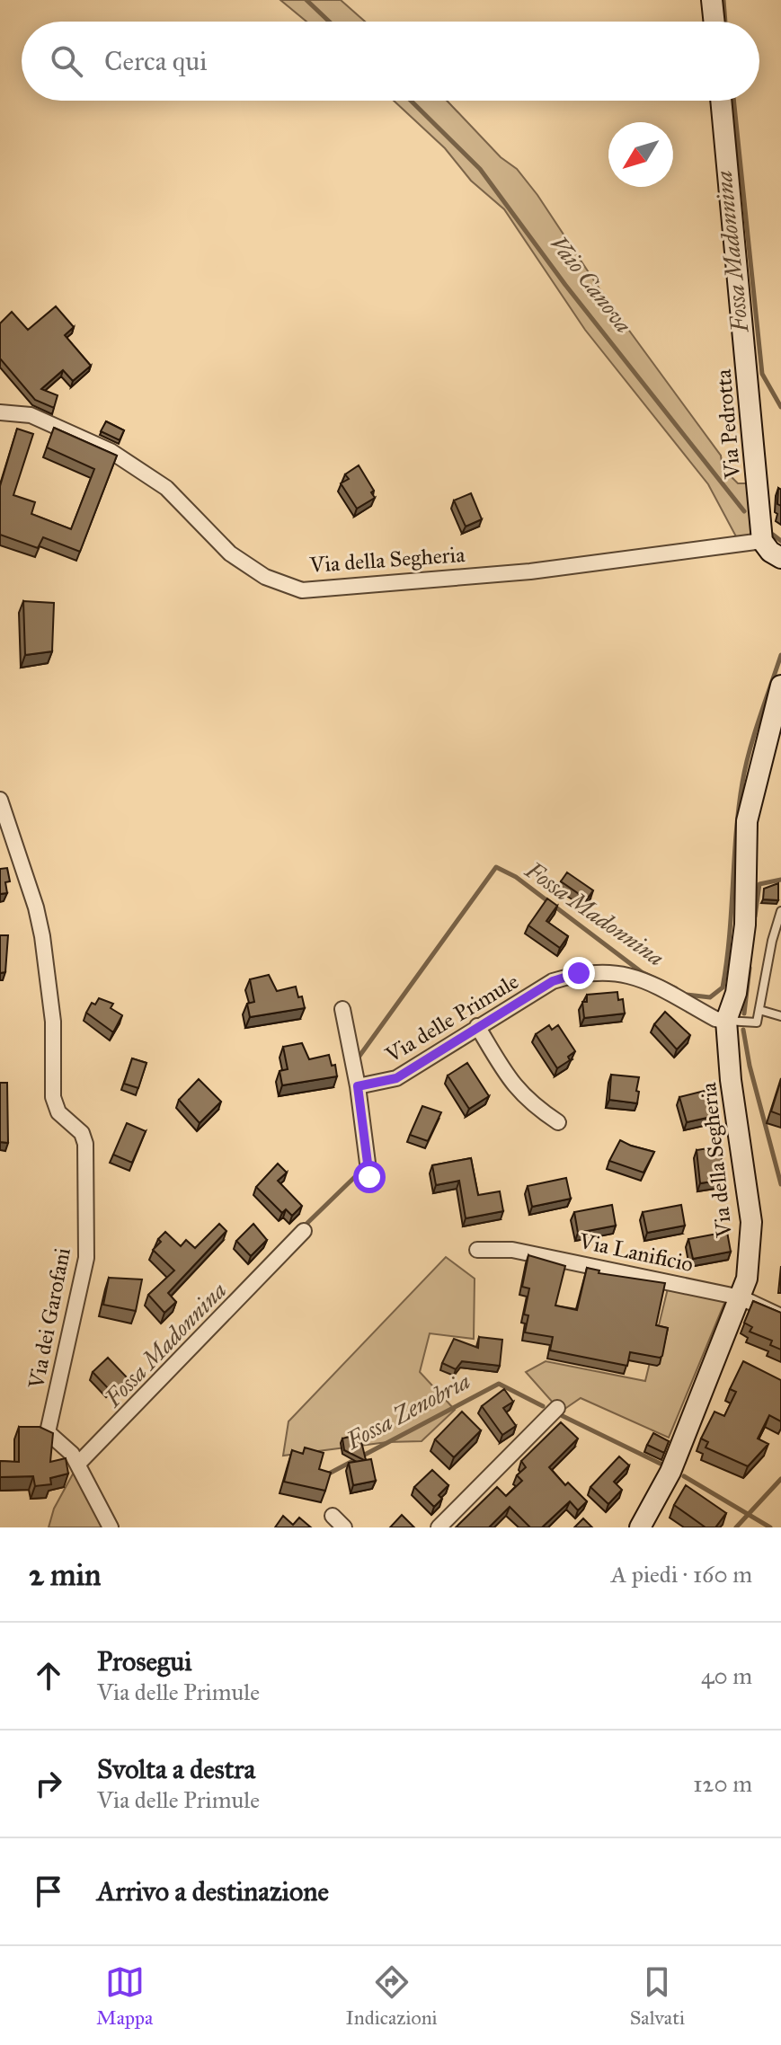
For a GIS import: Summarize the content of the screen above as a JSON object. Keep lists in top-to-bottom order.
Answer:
{
  "streets": {
    "street": [
      "Via Pedrotta",
      "Via della Segheria",
      "Via delle Primule",
      "Via Lanificio",
      "Via dei Garofani"
    ]
  },
  "crossings": [
    ["Via Pedrotta", "Via della Segheria"],
    ["Via della Segheria", "Via delle Primule"],
    ["Via della Segheria", "Via Lanificio"]
  ],
  "water": ["Fossa Madonnina", "Vaio Canova", "Fossa Zenobria"],
  "north": "bottom left",
  "page": {
    "search": "Cerca qui",
    "heading": ["2 min", "A piedi · 160 m"],
    "list": [
      ["Prosegui", "Via delle Primule", "40 m"],
      ["Svolta a destra", "Via delle Primule", "120 m"],
      "Arrivo a destinazione"
    ],
    "nav": ["Mappa", "Indicazioni", "Salvati"]
  }
}
